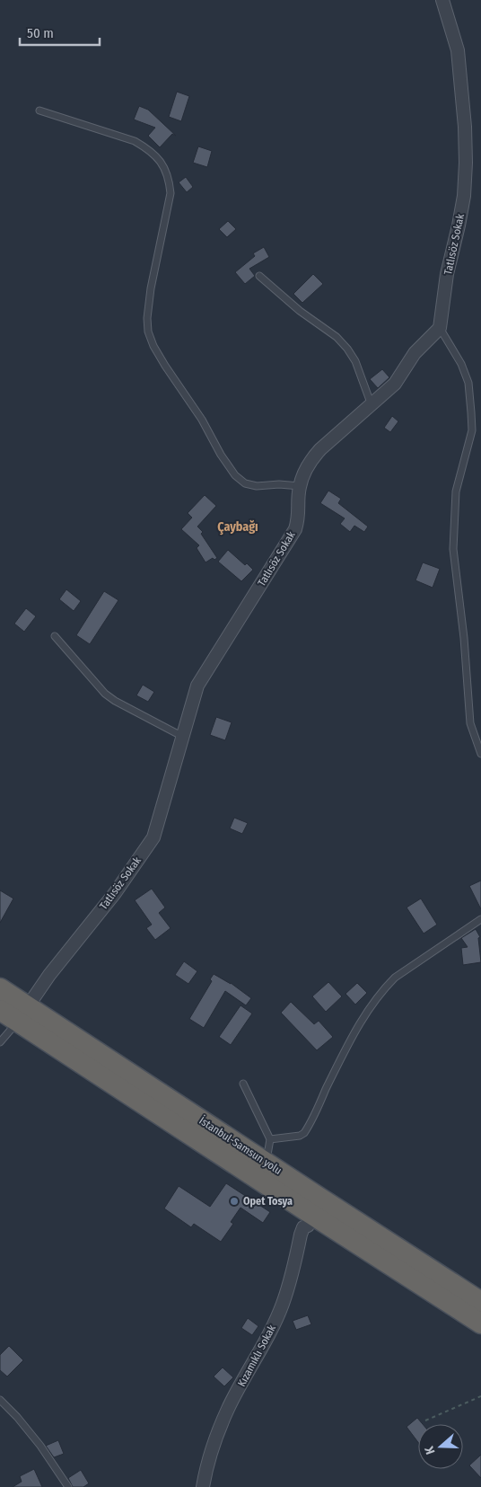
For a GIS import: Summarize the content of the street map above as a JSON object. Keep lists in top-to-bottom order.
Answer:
{
  "streets": {
    "highway": ["İstanbul-Samsun yolu"],
    "street": ["Tatlısöz Sokak", "Kızamıklı Sokak"]
  },
  "crossings": [
    ["Tatlısöz Sokak", "İstanbul-Samsun yolu"]
  ],
  "districts": ["Çaybağı"],
  "places": ["Opet Tosya"],
  "scale_bar": "50 m",
  "north": "left"
}
